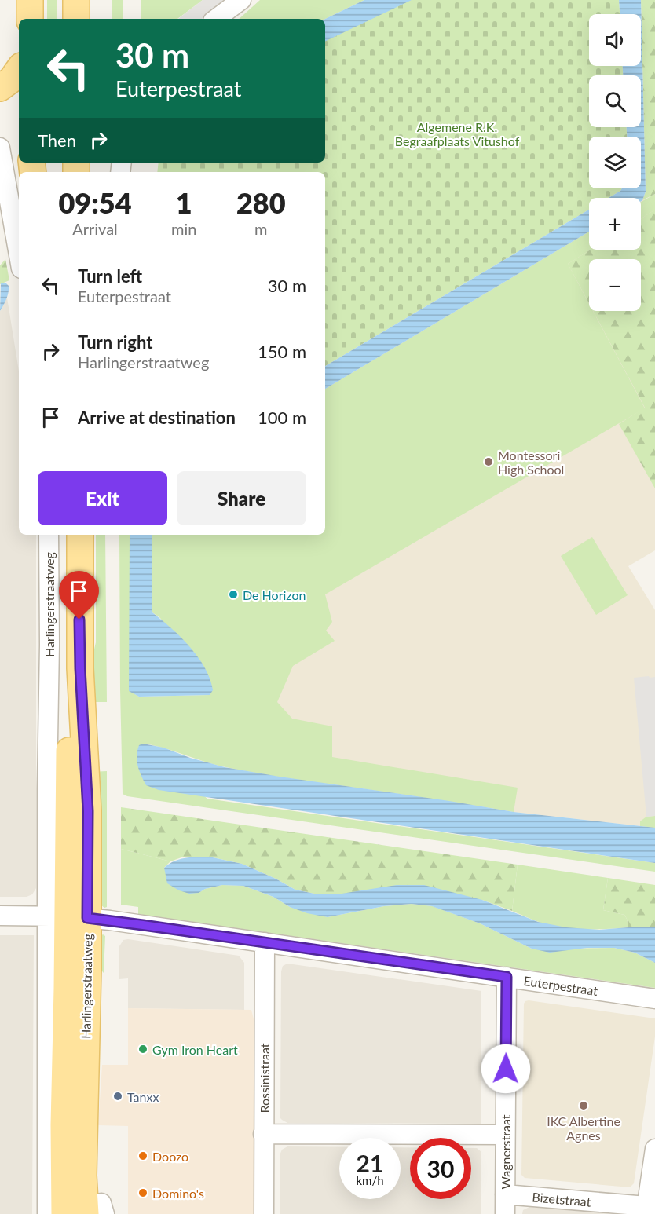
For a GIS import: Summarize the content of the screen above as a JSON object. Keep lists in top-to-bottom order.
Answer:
{
  "streets": {
    "main road": ["Harlingerstraatweg"],
    "street": [
      "Euterpestraat",
      "Rossinistraat",
      "Wagnerstraat",
      "Bizetstraat"
    ]
  },
  "crossings": [
    ["Harlingerstraatweg", "Euterpestraat"],
    ["Euterpestraat", "Rossinistraat"],
    ["Euterpestraat", "Wagnerstraat"],
    ["Wagnerstraat", "Bizetstraat"]
  ],
  "parks": ["Algemene R.K. Begraafplaats Vitushof"],
  "places": [
    "Montessori High School",
    "De Horizon",
    "Gym Iron Heart",
    "Tanxx",
    "IKC Albertine Agnes",
    "Doozo",
    "Domino's"
  ],
  "page": {
    "map_buttons": ["+", "−"],
    "turn": ["30 m", "Euterpestraat"],
    "then": "Then",
    "eta": [
      "09:54",
      "Arrival",
      "1",
      "min",
      "280",
      "m"
    ],
    "list": [
      {
        "name": "Turn left",
        "note": "Euterpestraat",
        "value": "30 m"
      },
      {
        "name": "Turn right",
        "note": "Harlingerstraatweg",
        "value": "150 m"
      },
      {
        "name": "Arrive at destination",
        "value": "100 m"
      }
    ],
    "buttons": ["Exit", "Share"],
    "speed": "21 km/h",
    "limit": "30"
  }
}
